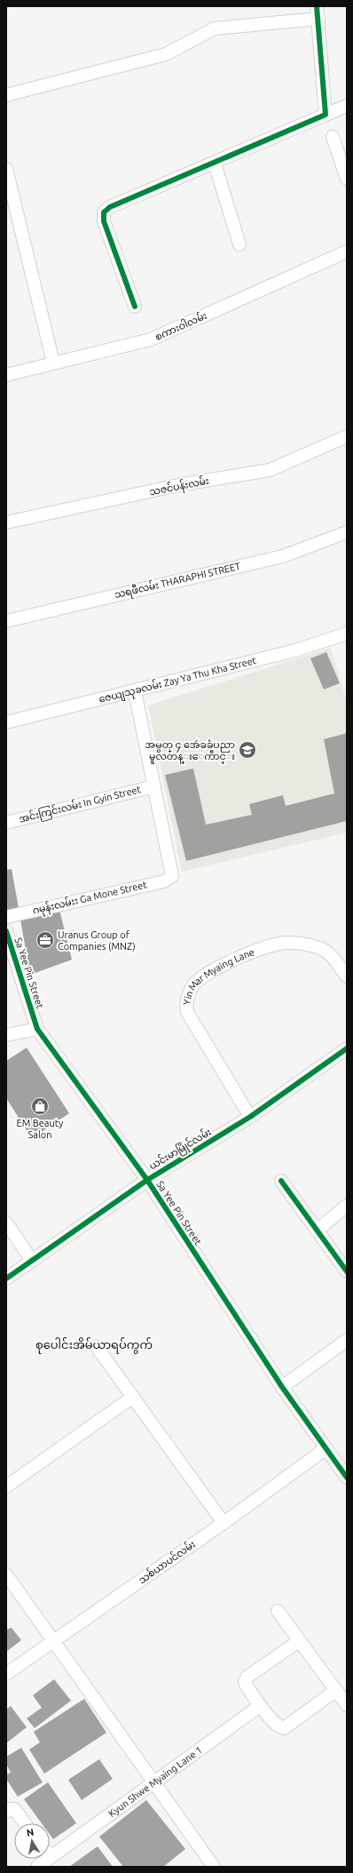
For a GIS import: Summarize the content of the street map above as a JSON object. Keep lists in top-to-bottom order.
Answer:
{
  "streets": {
    "street": [
      "စကားဝါလမ်း",
      "သဇင်ပန်းလမ်း",
      "သရဖီလမ်း THARAPHI STREET",
      "ဇေယျသုခလမ်း Zay Ya Thu Kha Street",
      "အင်းကြင်းလမ်း In Gyin Street",
      "ဂမုန်းလမ်းး Ga Mone Street",
      "Sa Yee Pin Street",
      "Yin Mar Myaing Lane",
      "ယင်းမာမြိုင်လမ်း",
      "သစ်ယာပင်လမ်း",
      "Kyun Shwe Myaing Lane 1"
    ]
  },
  "crossings": [
    ["အင်းကြင်းလမ်း In Gyin Street", "ဂမုန်းလမ်းး Ga Mone Street"],
    ["Sa Yee Pin Street", "ယင်းမာမြိုင်လမ်း"],
    ["Sa Yee Pin Street", "သစ်ယာပင်လမ်း"],
    ["Yin Mar Myaing Lane", "ယင်းမာမြိုင်လမ်း"]
  ],
  "districts": ["စုပေါင်းအိမ်ယာရပ်ကွက်"],
  "places": {
    "school or university": ["အမွတ္ ၄ အေဴခခံပညာ မူလတန္းေကဵာင္း"],
    "office": ["Uranus Group of Companies (MNZ)"],
    "shop": ["EM Beauty Salon"]
  },
  "north": "top"
}
